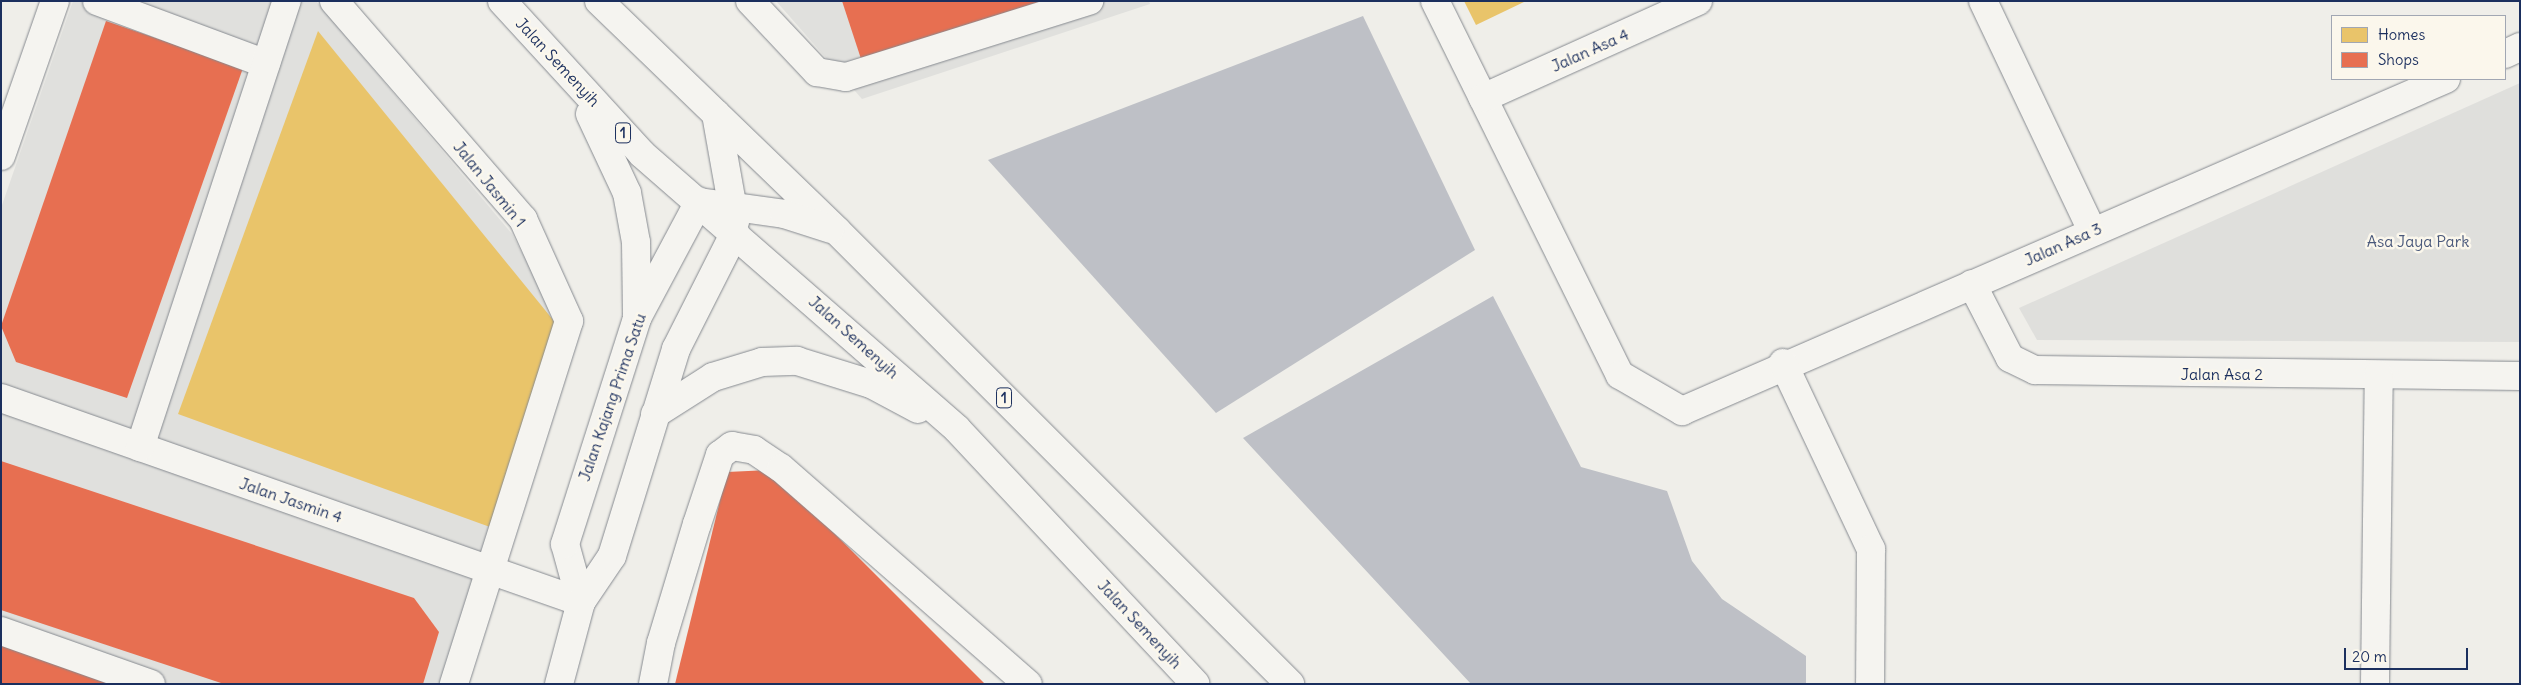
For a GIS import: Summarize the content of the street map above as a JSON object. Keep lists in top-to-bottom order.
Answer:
{
  "streets": {
    "street": [
      "Jalan Asa 4",
      "Jalan Semenyih",
      "1",
      "Jalan Jasmin 1",
      "Jalan Asa 3",
      "Jalan Asa 2",
      "Jalan Kajang Prima Satu",
      "Jalan Jasmin 4"
    ]
  },
  "crossings": [
    ["Jalan Asa 4", "Jalan Asa 3"],
    ["Jalan Semenyih", "Jalan Kajang Prima Satu"],
    ["Jalan Jasmin 1", "Jalan Jasmin 4"],
    ["Jalan Asa 3", "Jalan Asa 2"],
    ["Jalan Kajang Prima Satu", "Jalan Jasmin 4"]
  ],
  "parks": ["Asa Jaya Park"],
  "legend": ["Homes", "Shops"],
  "scale_bar": "20 m"
}
